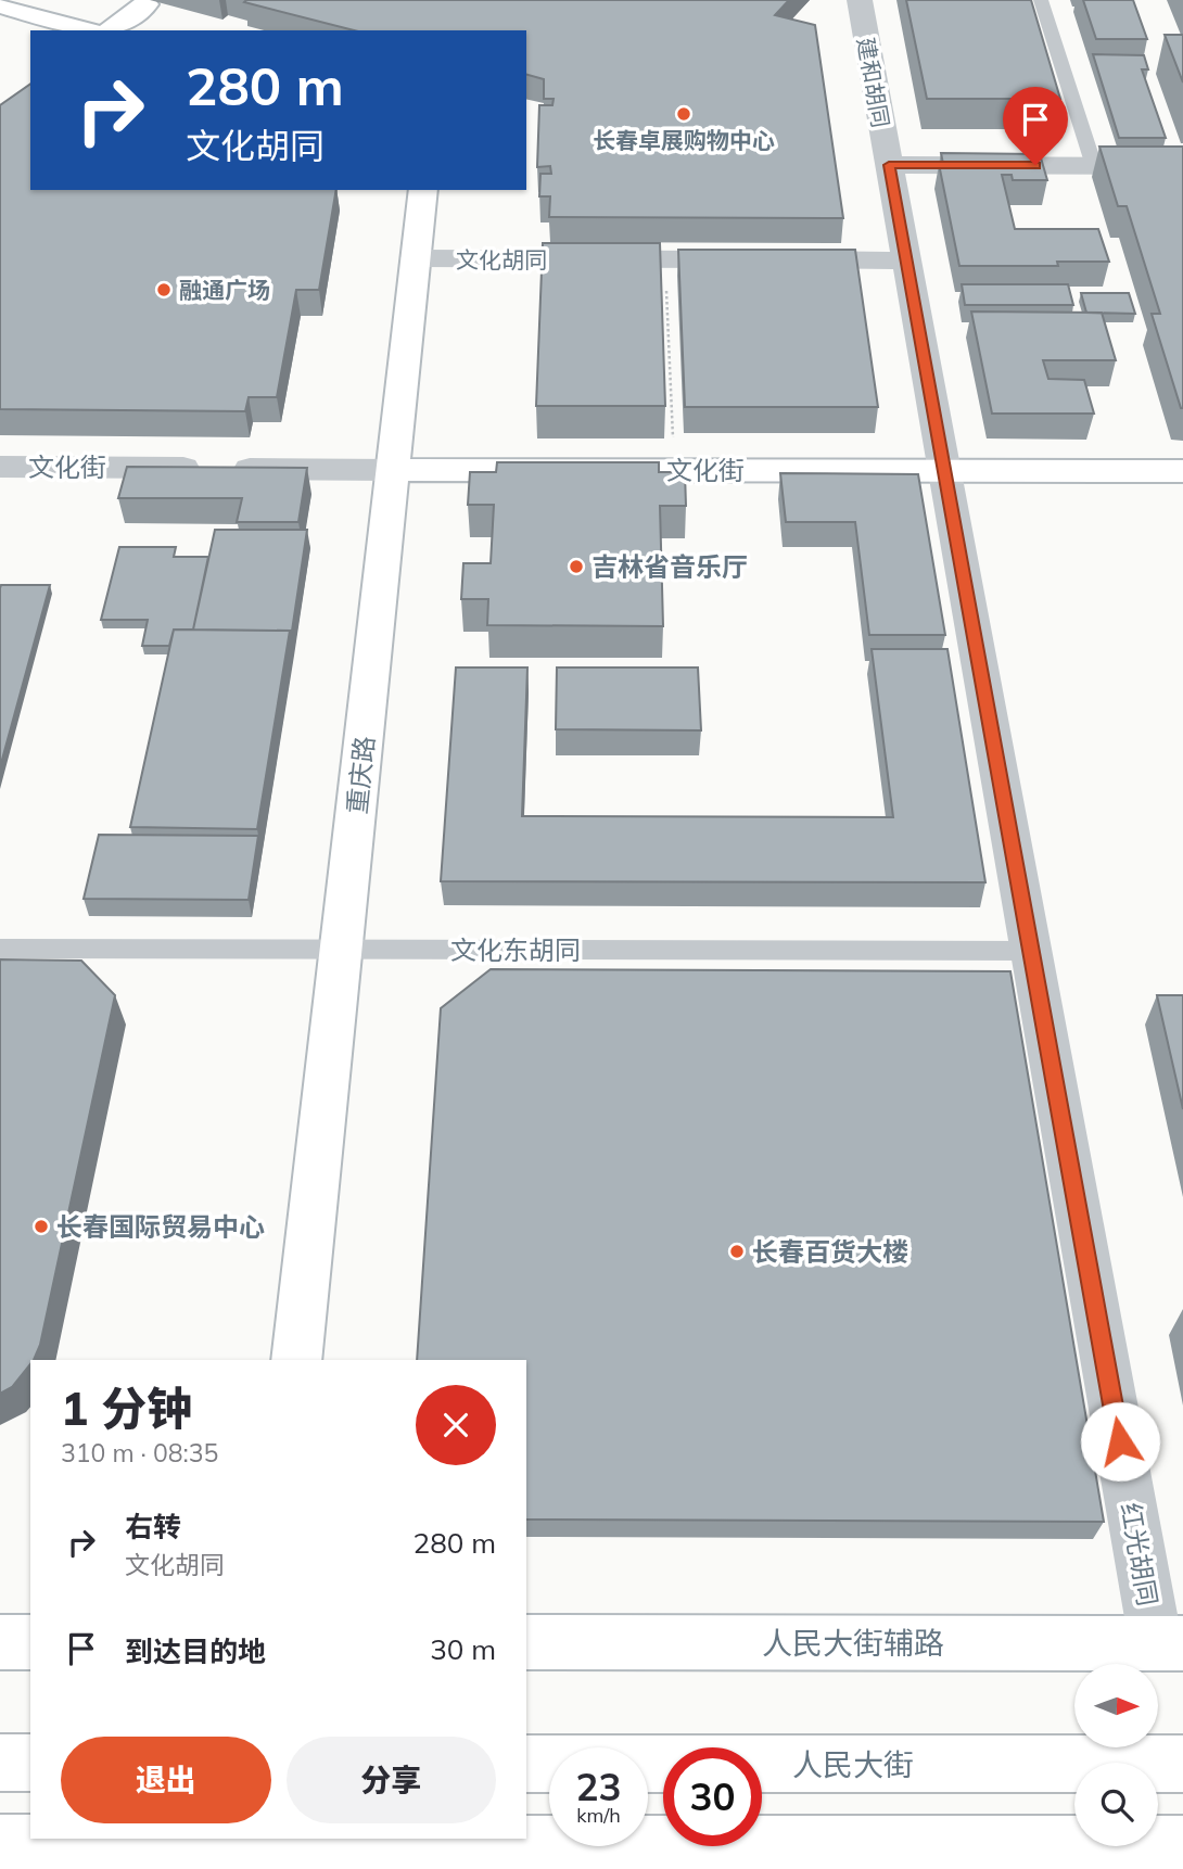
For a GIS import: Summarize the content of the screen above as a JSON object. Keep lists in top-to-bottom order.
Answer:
{
  "streets": {
    "main road": [
      "文化街",
      "重庆路",
      "人民大街辅路",
      "人民大街"
    ],
    "street": ["建和胡同", "文化胡同", "红光胡同"],
    "lane": ["文化东胡同"]
  },
  "crossings": [
    ["建和胡同", "红光胡同"],
    ["文化胡同", "重庆路"],
    ["文化胡同", "红光胡同"],
    ["文化街", "重庆路"],
    ["文化街", "红光胡同"],
    ["重庆路", "文化东胡同"],
    ["文化东胡同", "红光胡同"],
    ["红光胡同", "人民大街辅路"]
  ],
  "places": [
    "长春卓展购物中心",
    "融通广场",
    "吉林省音乐厅",
    "长春国际贸易中心",
    "长春百货大楼"
  ],
  "north": "right",
  "page": {
    "turn": ["280 m", "文化胡同"],
    "heading": ["1 分钟", "310 m · 08:35"],
    "list": [
      {
        "name": "右转",
        "note": "文化胡同",
        "value": "280 m"
      },
      {
        "name": "到达目的地",
        "value": "30 m"
      }
    ],
    "buttons": ["退出", "分享"],
    "speed": "23 km/h",
    "limit": "30"
  }
}
